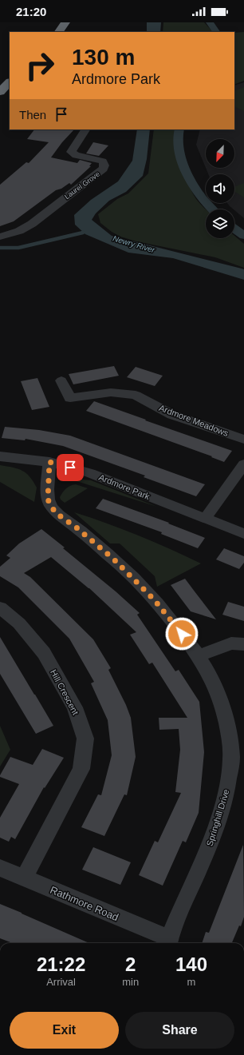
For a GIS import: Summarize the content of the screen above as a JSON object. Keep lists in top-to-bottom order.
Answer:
{
  "streets": {
    "street": [
      "Laurel Grove",
      "Ardmore Meadows",
      "Ardmore Park",
      "Hill Crescent",
      "Springhill Drive",
      "Rathmore Road"
    ]
  },
  "crossings": [
    ["Ardmore Park", "Springhill Drive"],
    ["Hill Crescent", "Rathmore Road"],
    ["Springhill Drive", "Rathmore Road"]
  ],
  "water": ["Newry River"],
  "north": "bottom left",
  "page": {
    "status": "21:20",
    "turn": ["130 m", "Ardmore Park"],
    "then": "Then",
    "eta": [
      "21:22",
      "Arrival",
      "2",
      "min",
      "140",
      "m"
    ],
    "buttons": ["Exit", "Share"]
  }
}
